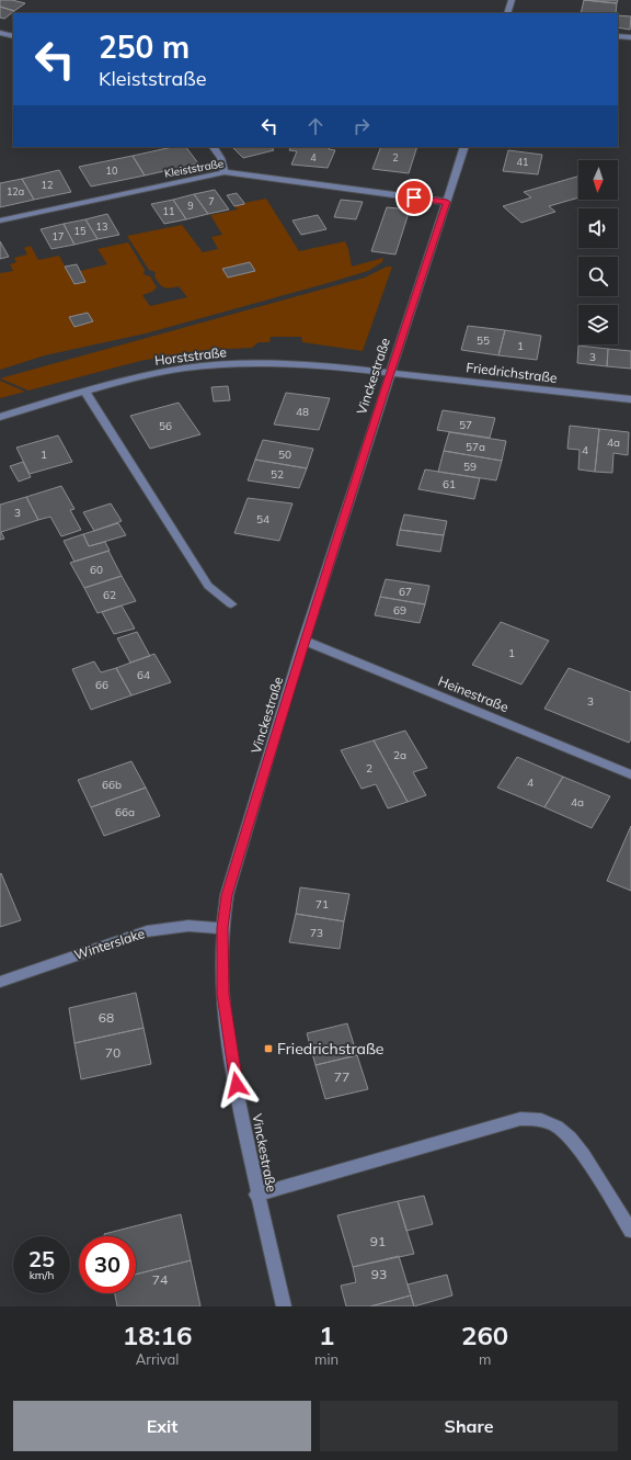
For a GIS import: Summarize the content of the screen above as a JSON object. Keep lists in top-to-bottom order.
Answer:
{
  "streets": {
    "street": [
      "Kleiststraße",
      "Horststraße",
      "Friedrichstraße",
      "Vinckestraße",
      "Heinestraße",
      "Winterslake"
    ]
  },
  "crossings": [
    ["Kleiststraße", "Vinckestraße"],
    ["Horststraße", "Friedrichstraße"],
    ["Horststraße", "Vinckestraße"],
    ["Friedrichstraße", "Vinckestraße"],
    ["Vinckestraße", "Heinestraße"],
    ["Vinckestraße", "Winterslake"]
  ],
  "places": {
    "transit": ["Friedrichstraße"]
  },
  "house_numbers": [
    "4",
    "2",
    "41",
    "10",
    "12",
    "12a",
    "7",
    "9",
    "11",
    "13",
    "15",
    "17",
    "55",
    "1",
    "3",
    "48",
    "57",
    "56",
    "4a",
    "57a",
    "4",
    "1",
    "50",
    "59",
    "52",
    "61",
    "3",
    "54",
    "60",
    "67",
    "62",
    "69",
    "1",
    "64",
    "66",
    "3",
    "2a",
    "2",
    "4",
    "66b",
    "4a",
    "66a",
    "71",
    "73",
    "68",
    "70",
    "77",
    "91",
    "93",
    "74"
  ],
  "north": "bottom",
  "page": {
    "turn": ["250 m", "Kleiststraße"],
    "speed": "25 km/h",
    "limit": "30",
    "eta": [
      "18:16",
      "Arrival",
      "1",
      "min",
      "260",
      "m"
    ],
    "buttons": ["Exit", "Share"]
  }
}
